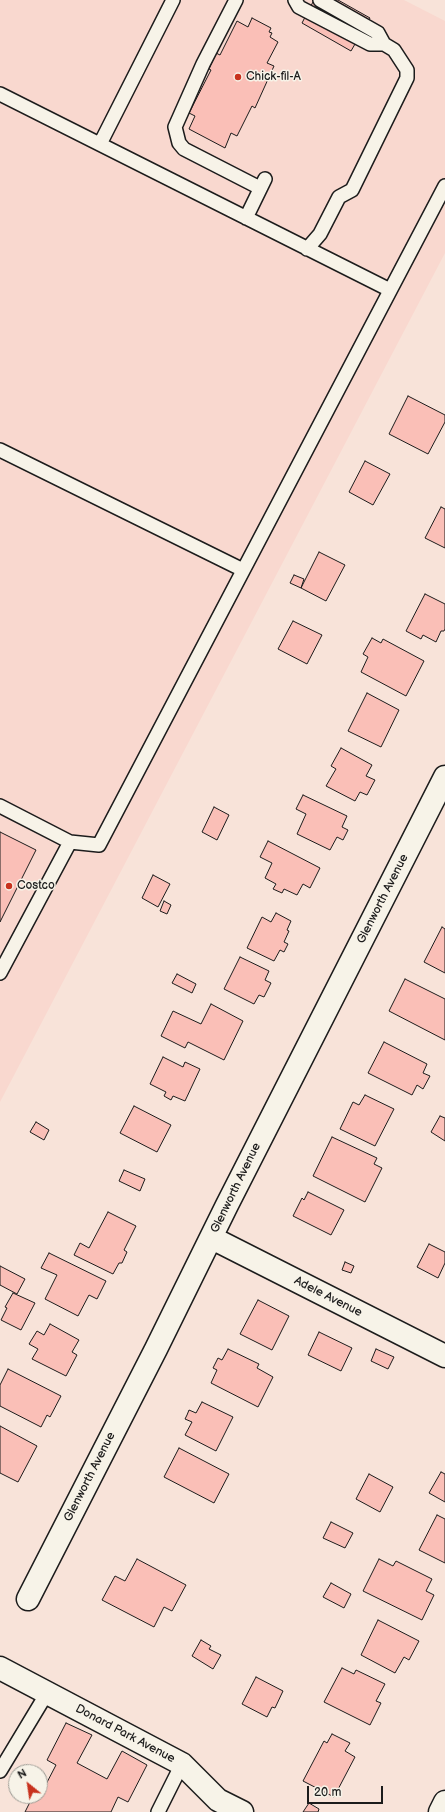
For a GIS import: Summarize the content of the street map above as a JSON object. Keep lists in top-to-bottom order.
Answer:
{
  "streets": {
    "street": ["Glenworth Avenue", "Adele Avenue", "Donard Park Avenue"]
  },
  "crossings": [
    ["Glenworth Avenue", "Adele Avenue"]
  ],
  "places": ["Chick-fil-A", "Costco"],
  "scale_bar": "20 m",
  "north": "top left"
}
